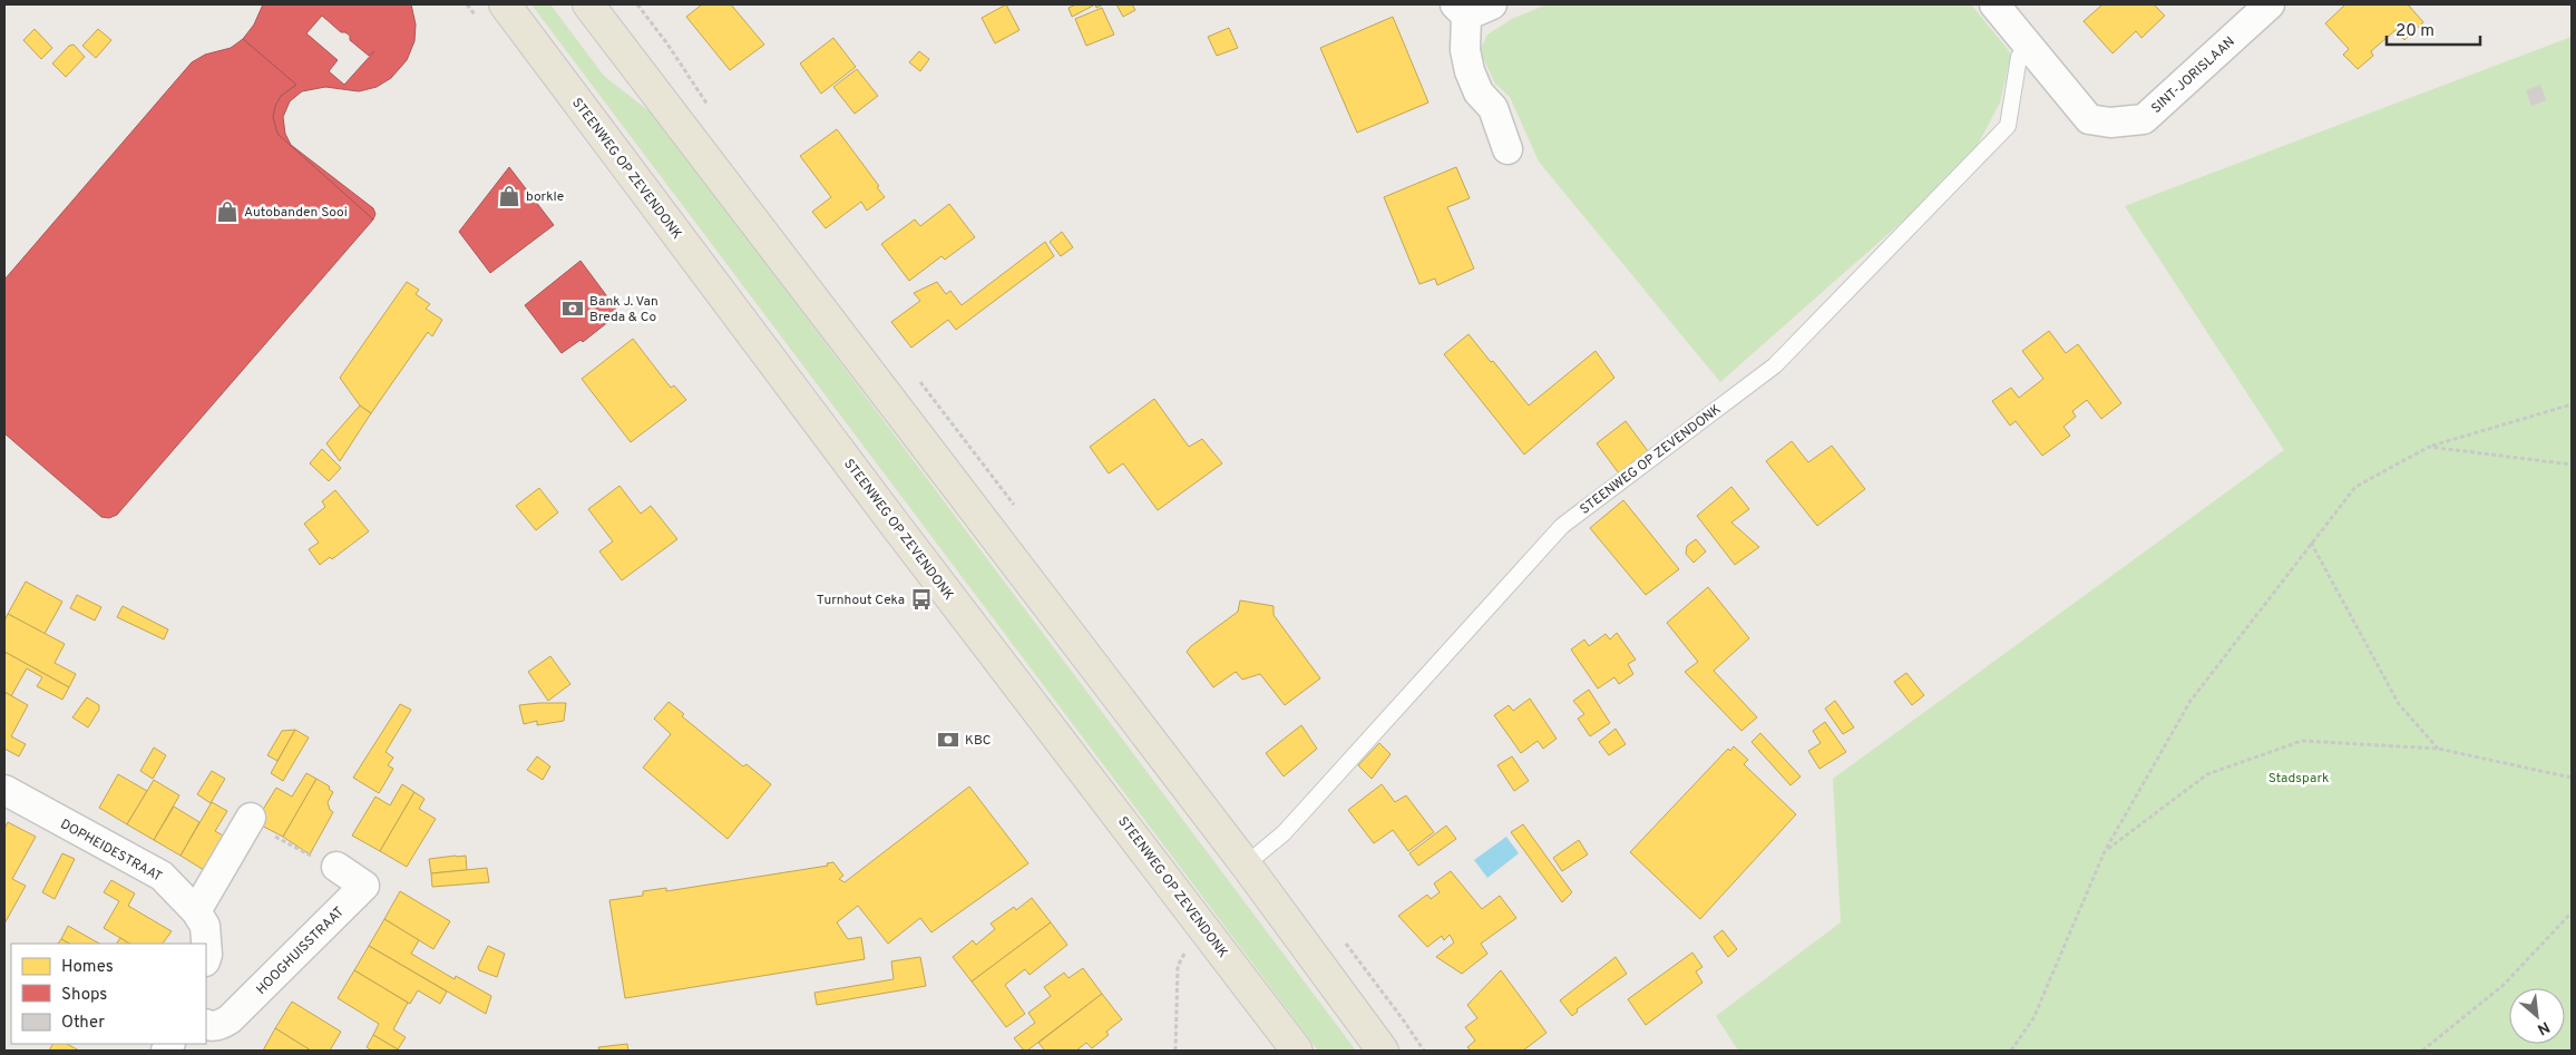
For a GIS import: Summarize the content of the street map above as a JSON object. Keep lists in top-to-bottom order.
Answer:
{
  "streets": {
    "main road": ["STEENWEG OP ZEVENDONK"],
    "street": ["SINT-JORISLAAN", "DOPHEIDESTRAAT", "HOOGHUISSTRAAT"]
  },
  "crossings": [
    ["SINT-JORISLAAN", "STEENWEG OP ZEVENDONK"]
  ],
  "parks": ["Stadspark"],
  "places": {
    "shop": ["borkle", "Autobanden Sooi"],
    "bank": ["Bank J. Van Breda & Co", "KBC"],
    "bus stop": ["Turnhout Ceka"]
  },
  "legend": ["Homes", "Shops", "Other"],
  "scale_bar": "20 m",
  "north": "bottom right"
}
